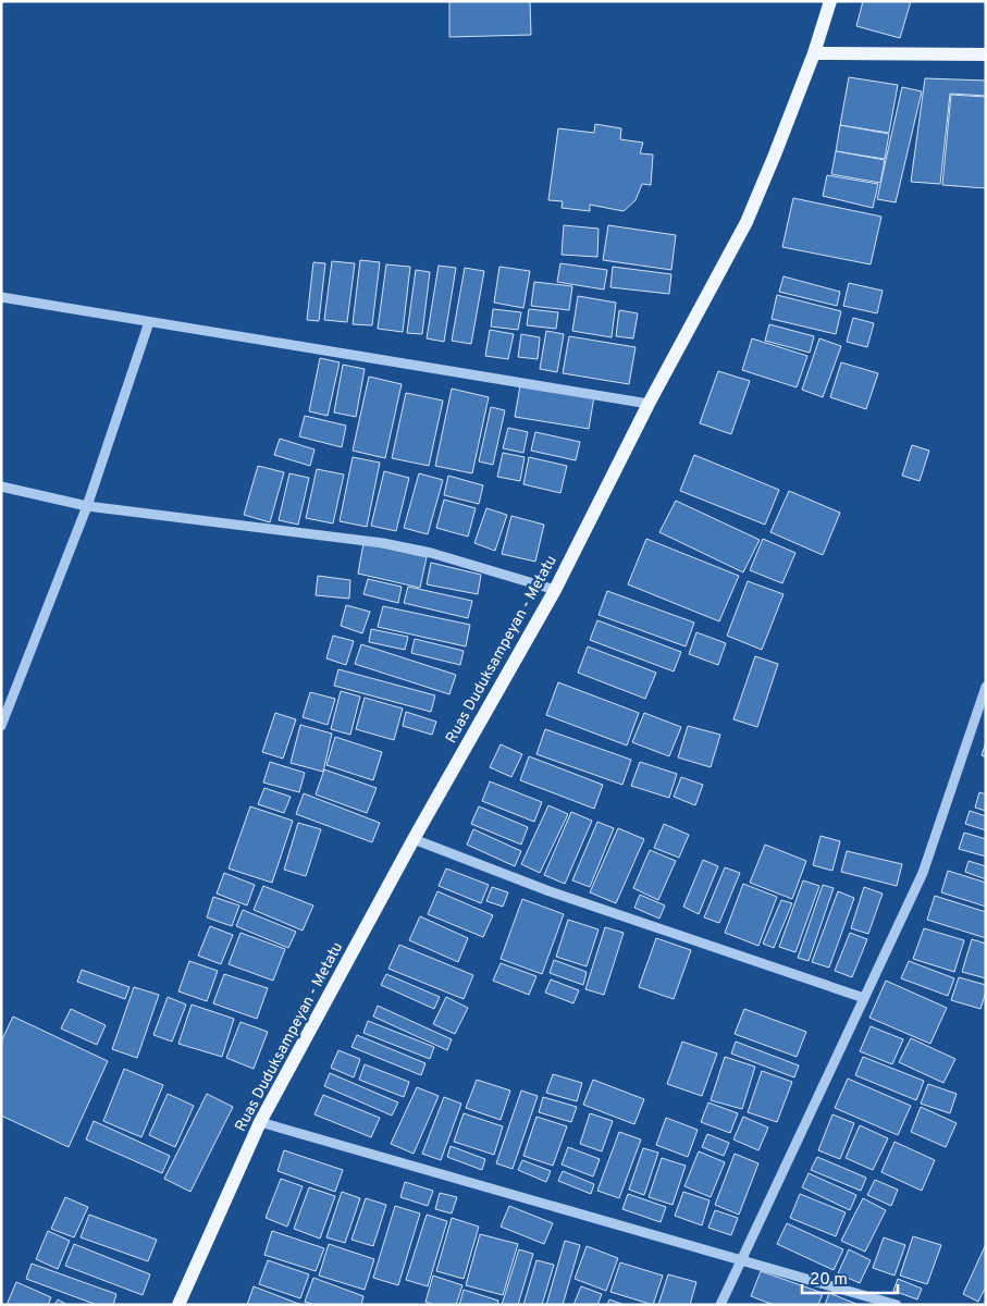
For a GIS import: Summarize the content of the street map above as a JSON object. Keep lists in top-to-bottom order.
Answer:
{
  "streets": {
    "main road": ["Ruas Duduksampeyan - Metatu"]
  },
  "scale_bar": "20 m"
}
